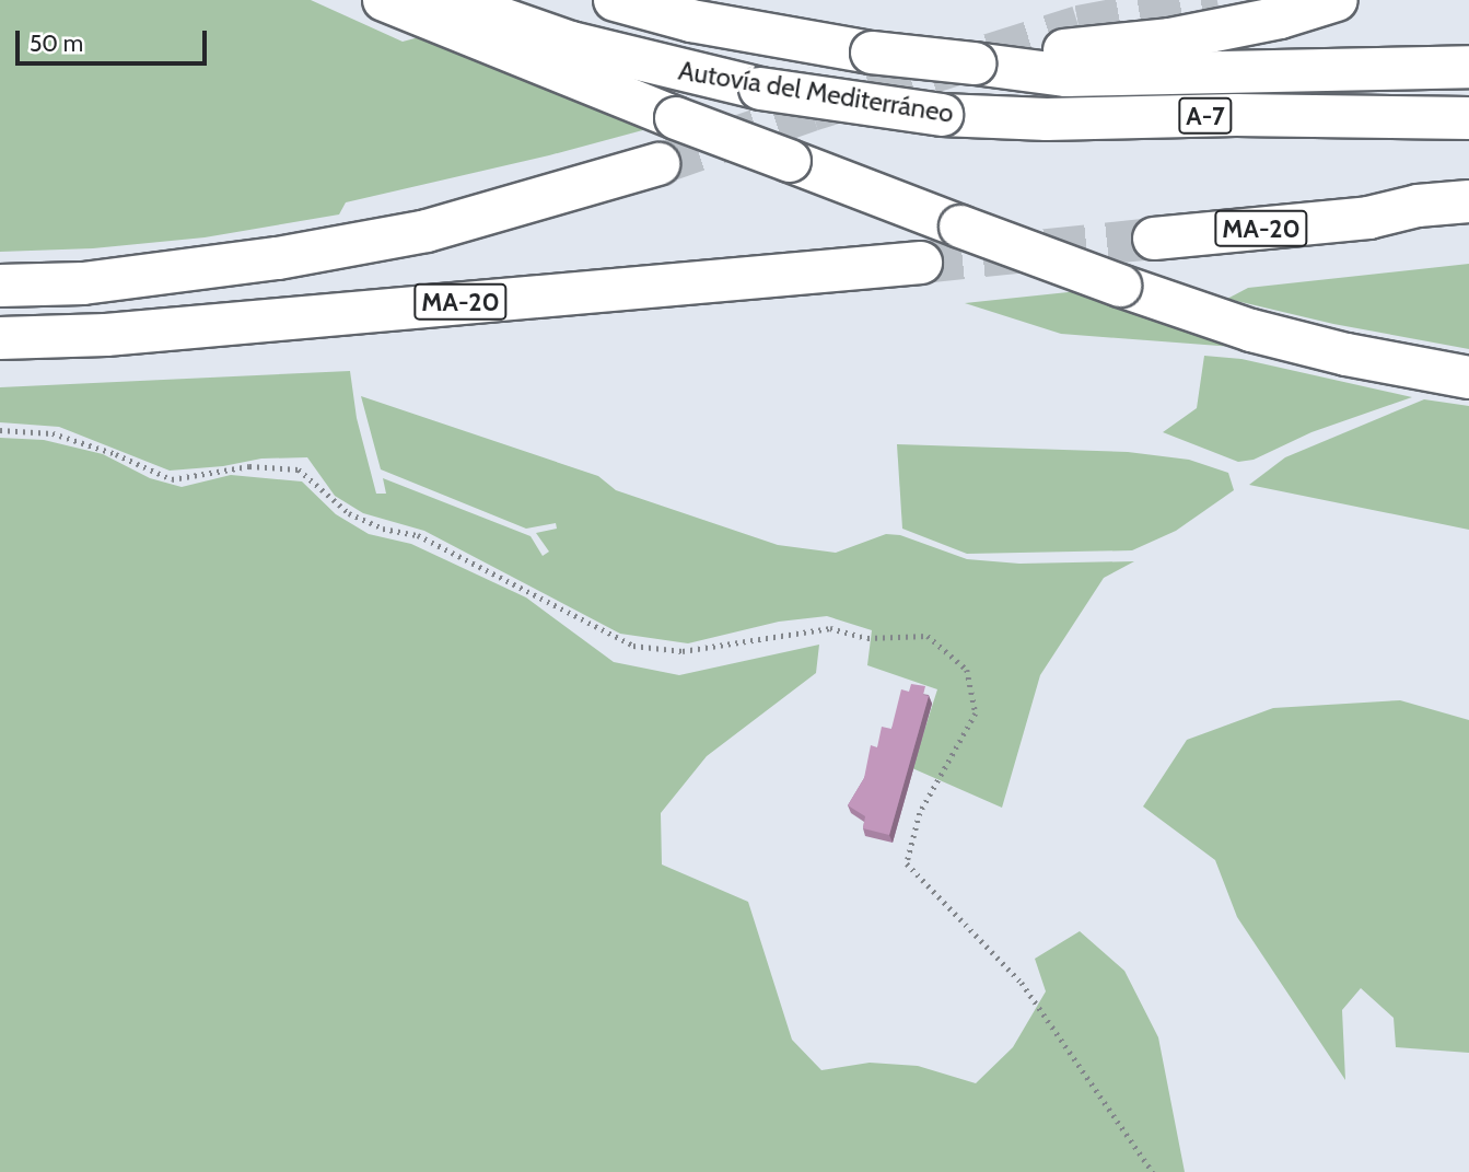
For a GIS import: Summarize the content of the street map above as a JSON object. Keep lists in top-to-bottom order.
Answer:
{
  "streets": {
    "highway": ["Autovía del Mediterráneo", "A-7", "MA-20"]
  },
  "scale_bar": "50 m"
}
